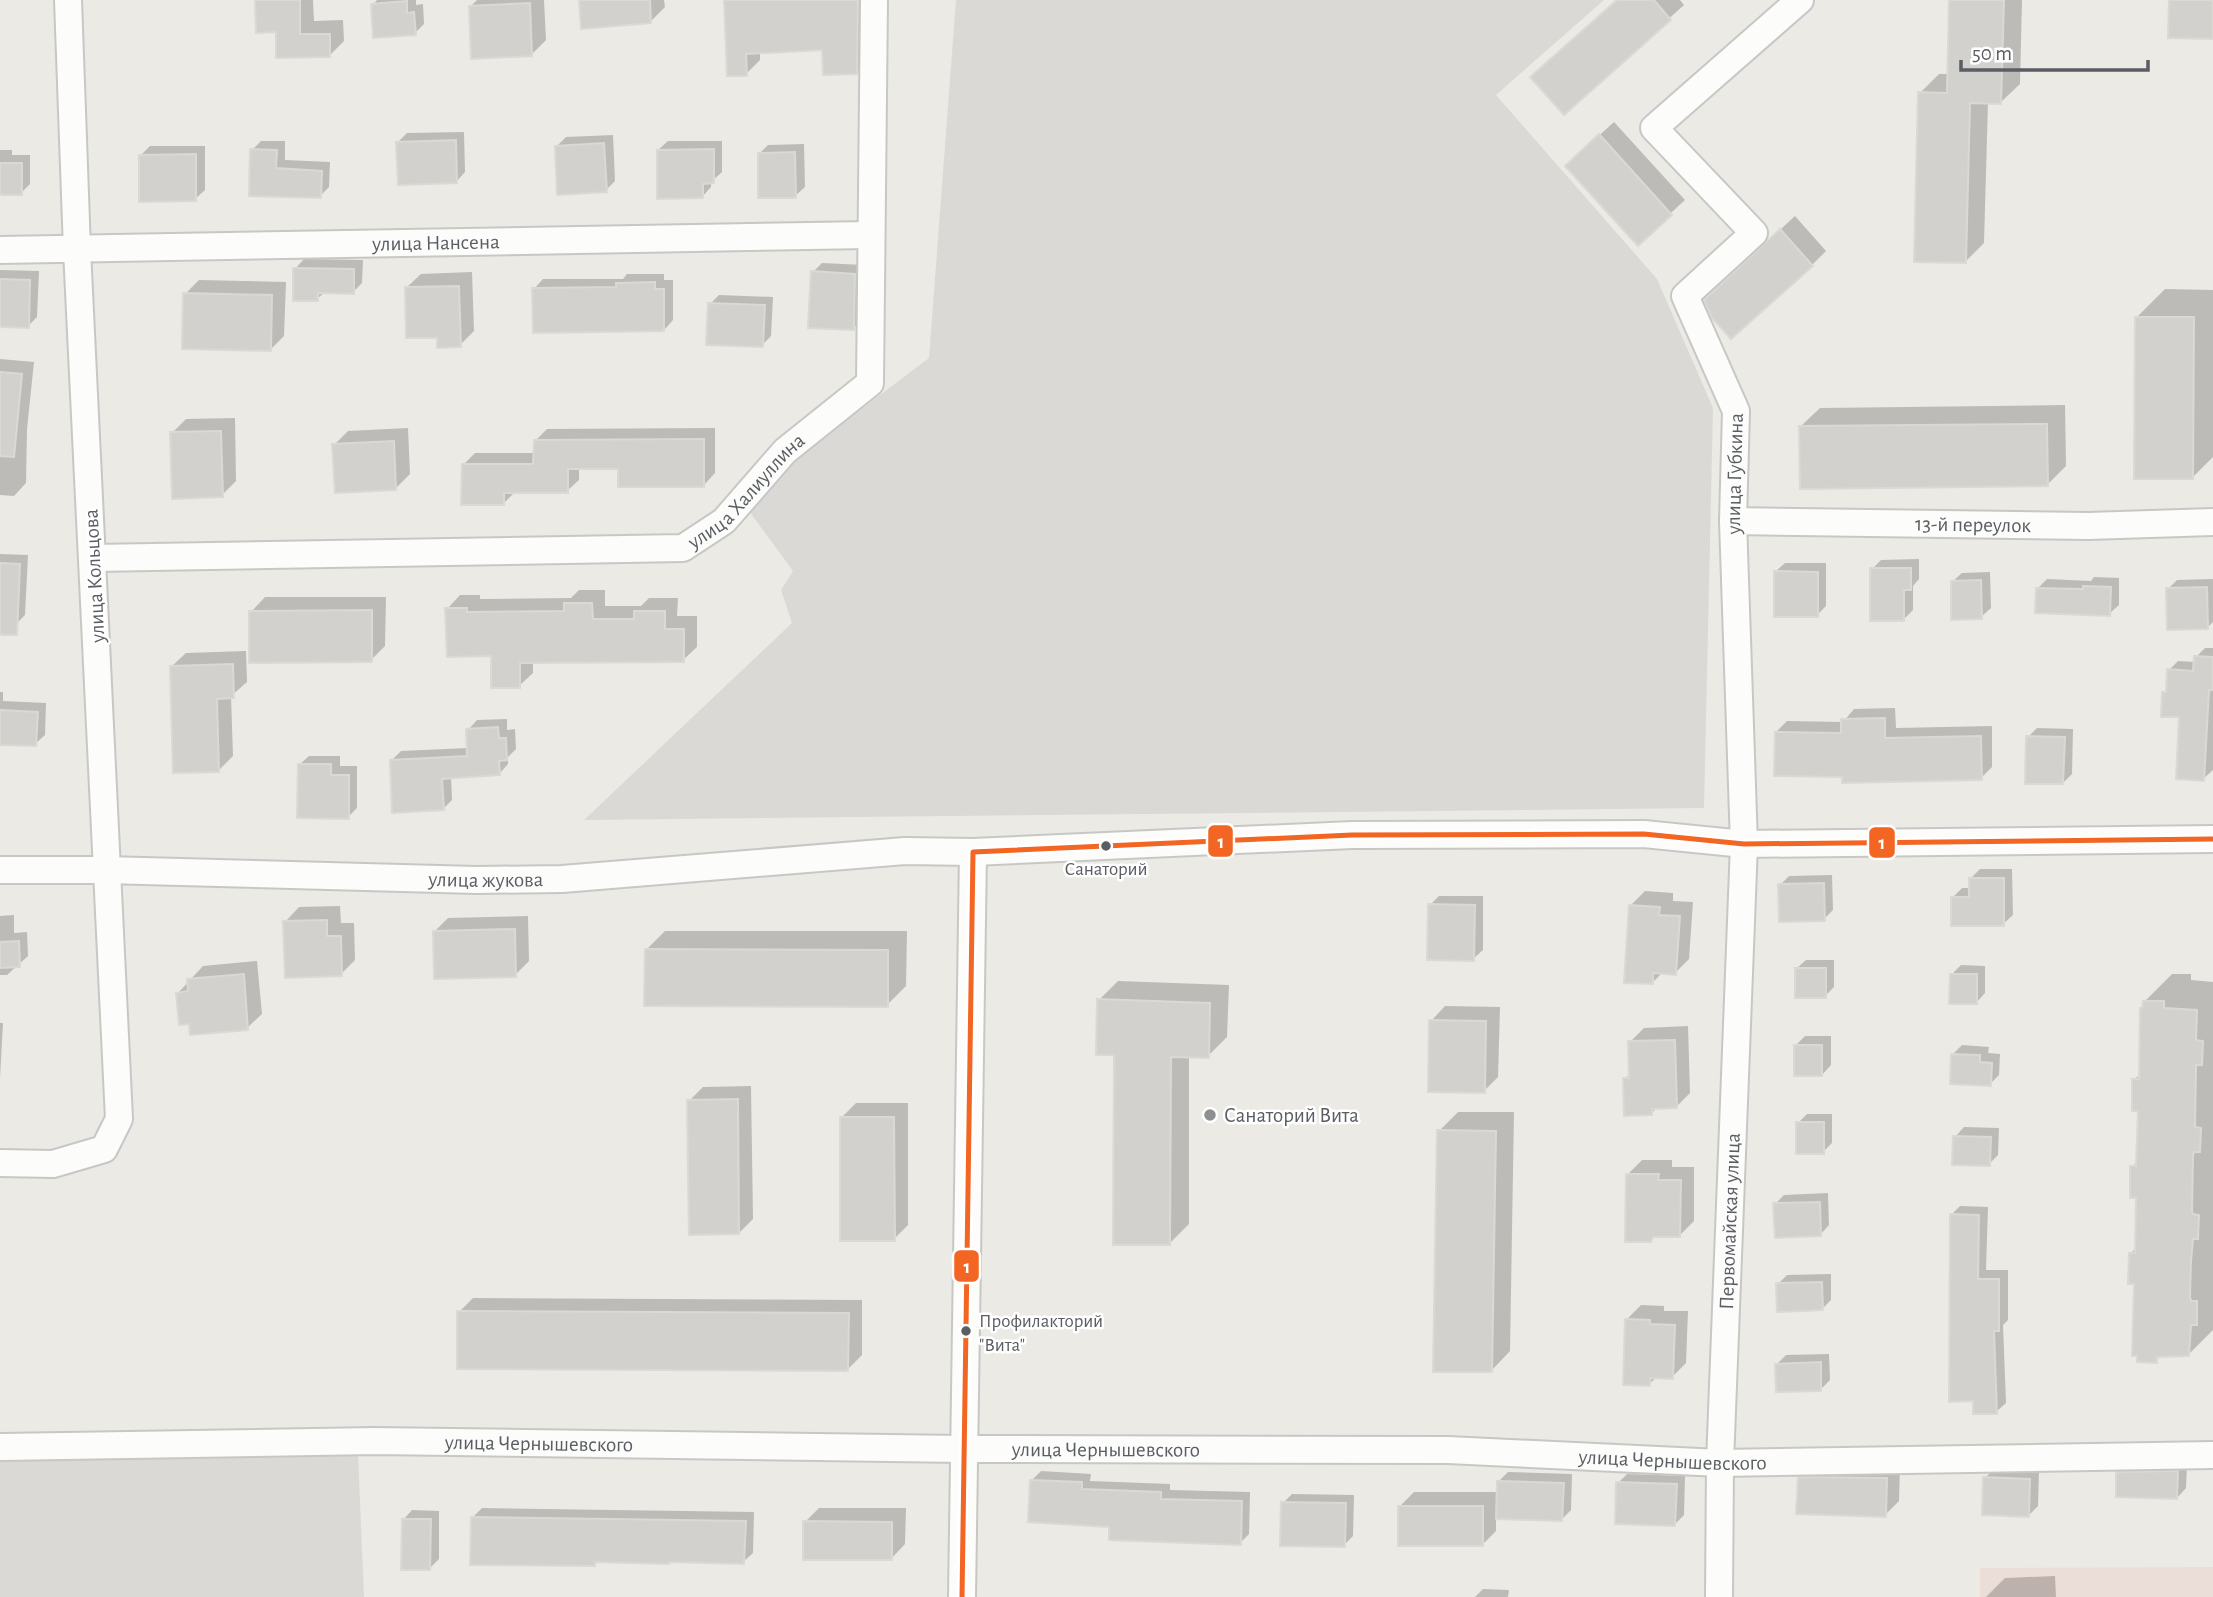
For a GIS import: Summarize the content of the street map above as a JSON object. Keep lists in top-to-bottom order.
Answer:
{
  "streets": {
    "street": [
      "улица Нансена",
      "улица Губкина",
      "улица Халиуллина",
      "13-й переулок",
      "улица Кольцова",
      "улица жукова",
      "Первомайская улица",
      "улица Чернышевского"
    ]
  },
  "crossings": [
    ["улица Нансена", "улица Халиуллина"],
    ["улица Нансена", "улица Кольцова"],
    ["улица Губкина", "13-й переулок"],
    ["улица Губкина", "улица жукова"],
    ["улица Губкина", "Первомайская улица"],
    ["улица Халиуллина", "улица Кольцова"],
    ["улица Кольцова", "улица жукова"],
    ["улица жукова", "Первомайская улица"],
    ["Первомайская улица", "улица Чернышевского"]
  ],
  "places": ["Санаторий", "Санаторий Вита", "Профилакторий \"Вита\""],
  "lines": ["transit line 1"],
  "scale_bar": "50 m"
}
